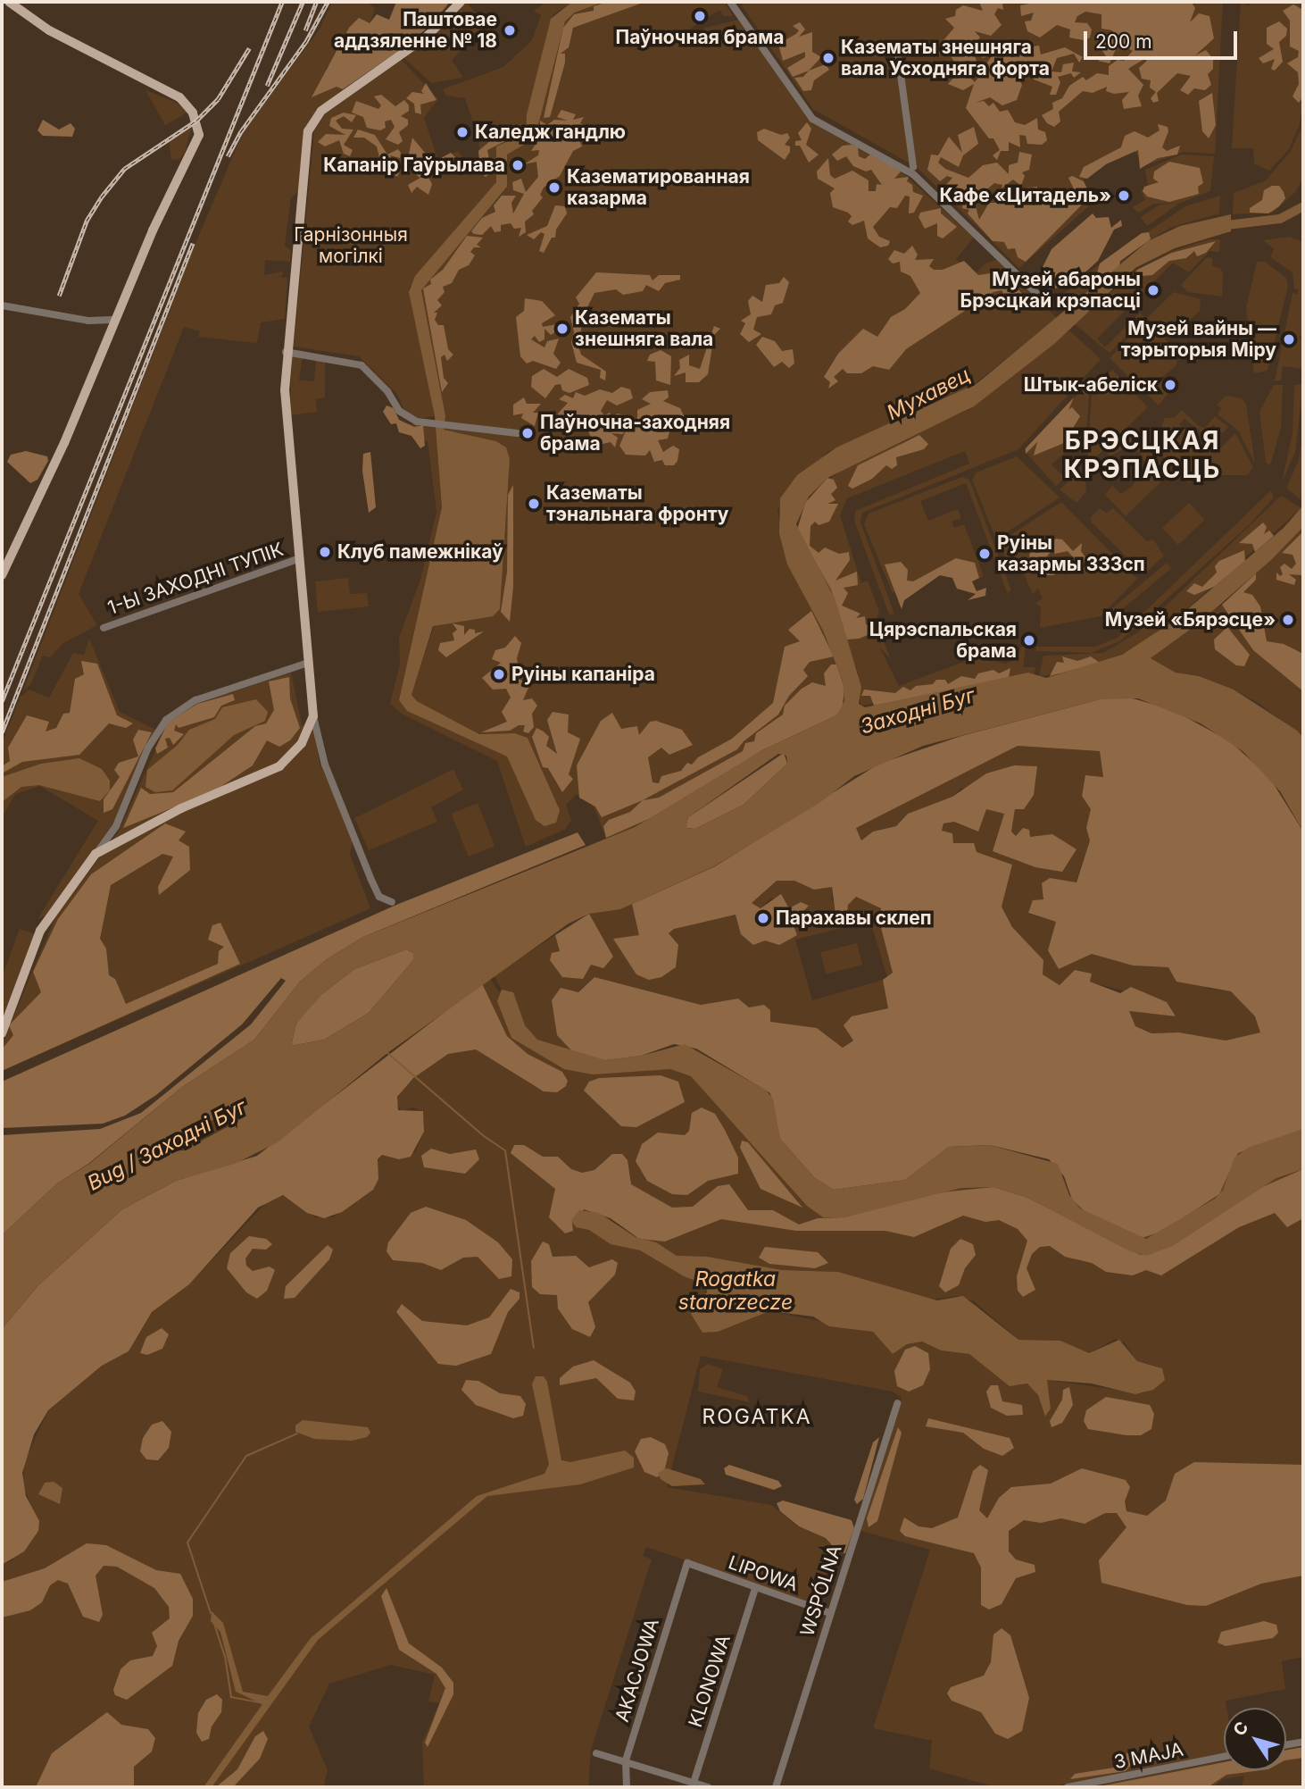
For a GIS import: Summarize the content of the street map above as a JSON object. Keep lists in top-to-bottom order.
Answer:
{
  "streets": {
    "street": [
      "1-Ы ЗАХОДНІ ТУПІК",
      "LIPOWA",
      "WSPÓLNA",
      "AKACJOWA",
      "KLONOWA",
      "3 MAJA"
    ]
  },
  "crossings": [
    ["LIPOWA", "WSPÓLNA"],
    ["LIPOWA", "AKACJOWA"],
    ["LIPOWA", "KLONOWA"]
  ],
  "districts": ["БРЭСЦКАЯ КРЭПАСЦЬ", "ROGATKA"],
  "water": [
    "Мухавец",
    "Заходні Буг",
    "Bug / Заходні Буг",
    "Rogatka starorzecze"
  ],
  "parks": ["Гарнізонныя могілкі"],
  "places": [
    "Паўночная брама",
    "Паштовае аддзяленне № 18",
    "Казематы знешняга вала Усходняга форта",
    "Каледж гандлю",
    "Капанір Гаўрылава",
    "Казематированная казарма",
    "Кафе «Цитадель»",
    "Музей абароны Брэсцкай крэпасці",
    "Казематы знешняга вала",
    "Музей вайны — тэрыторыя Міру",
    "Штык-абеліск",
    "Паўночна-заходняя брама",
    "Казематы тэнальнага фронту",
    "Клуб памежнікаў",
    "Руіны казармы 333сп",
    "Музей «Бярэсце»",
    "Цярэспальская брама",
    "Руіны капаніра",
    "Парахавы склеп"
  ],
  "scale_bar": "200 m",
  "north": "top left"
}
